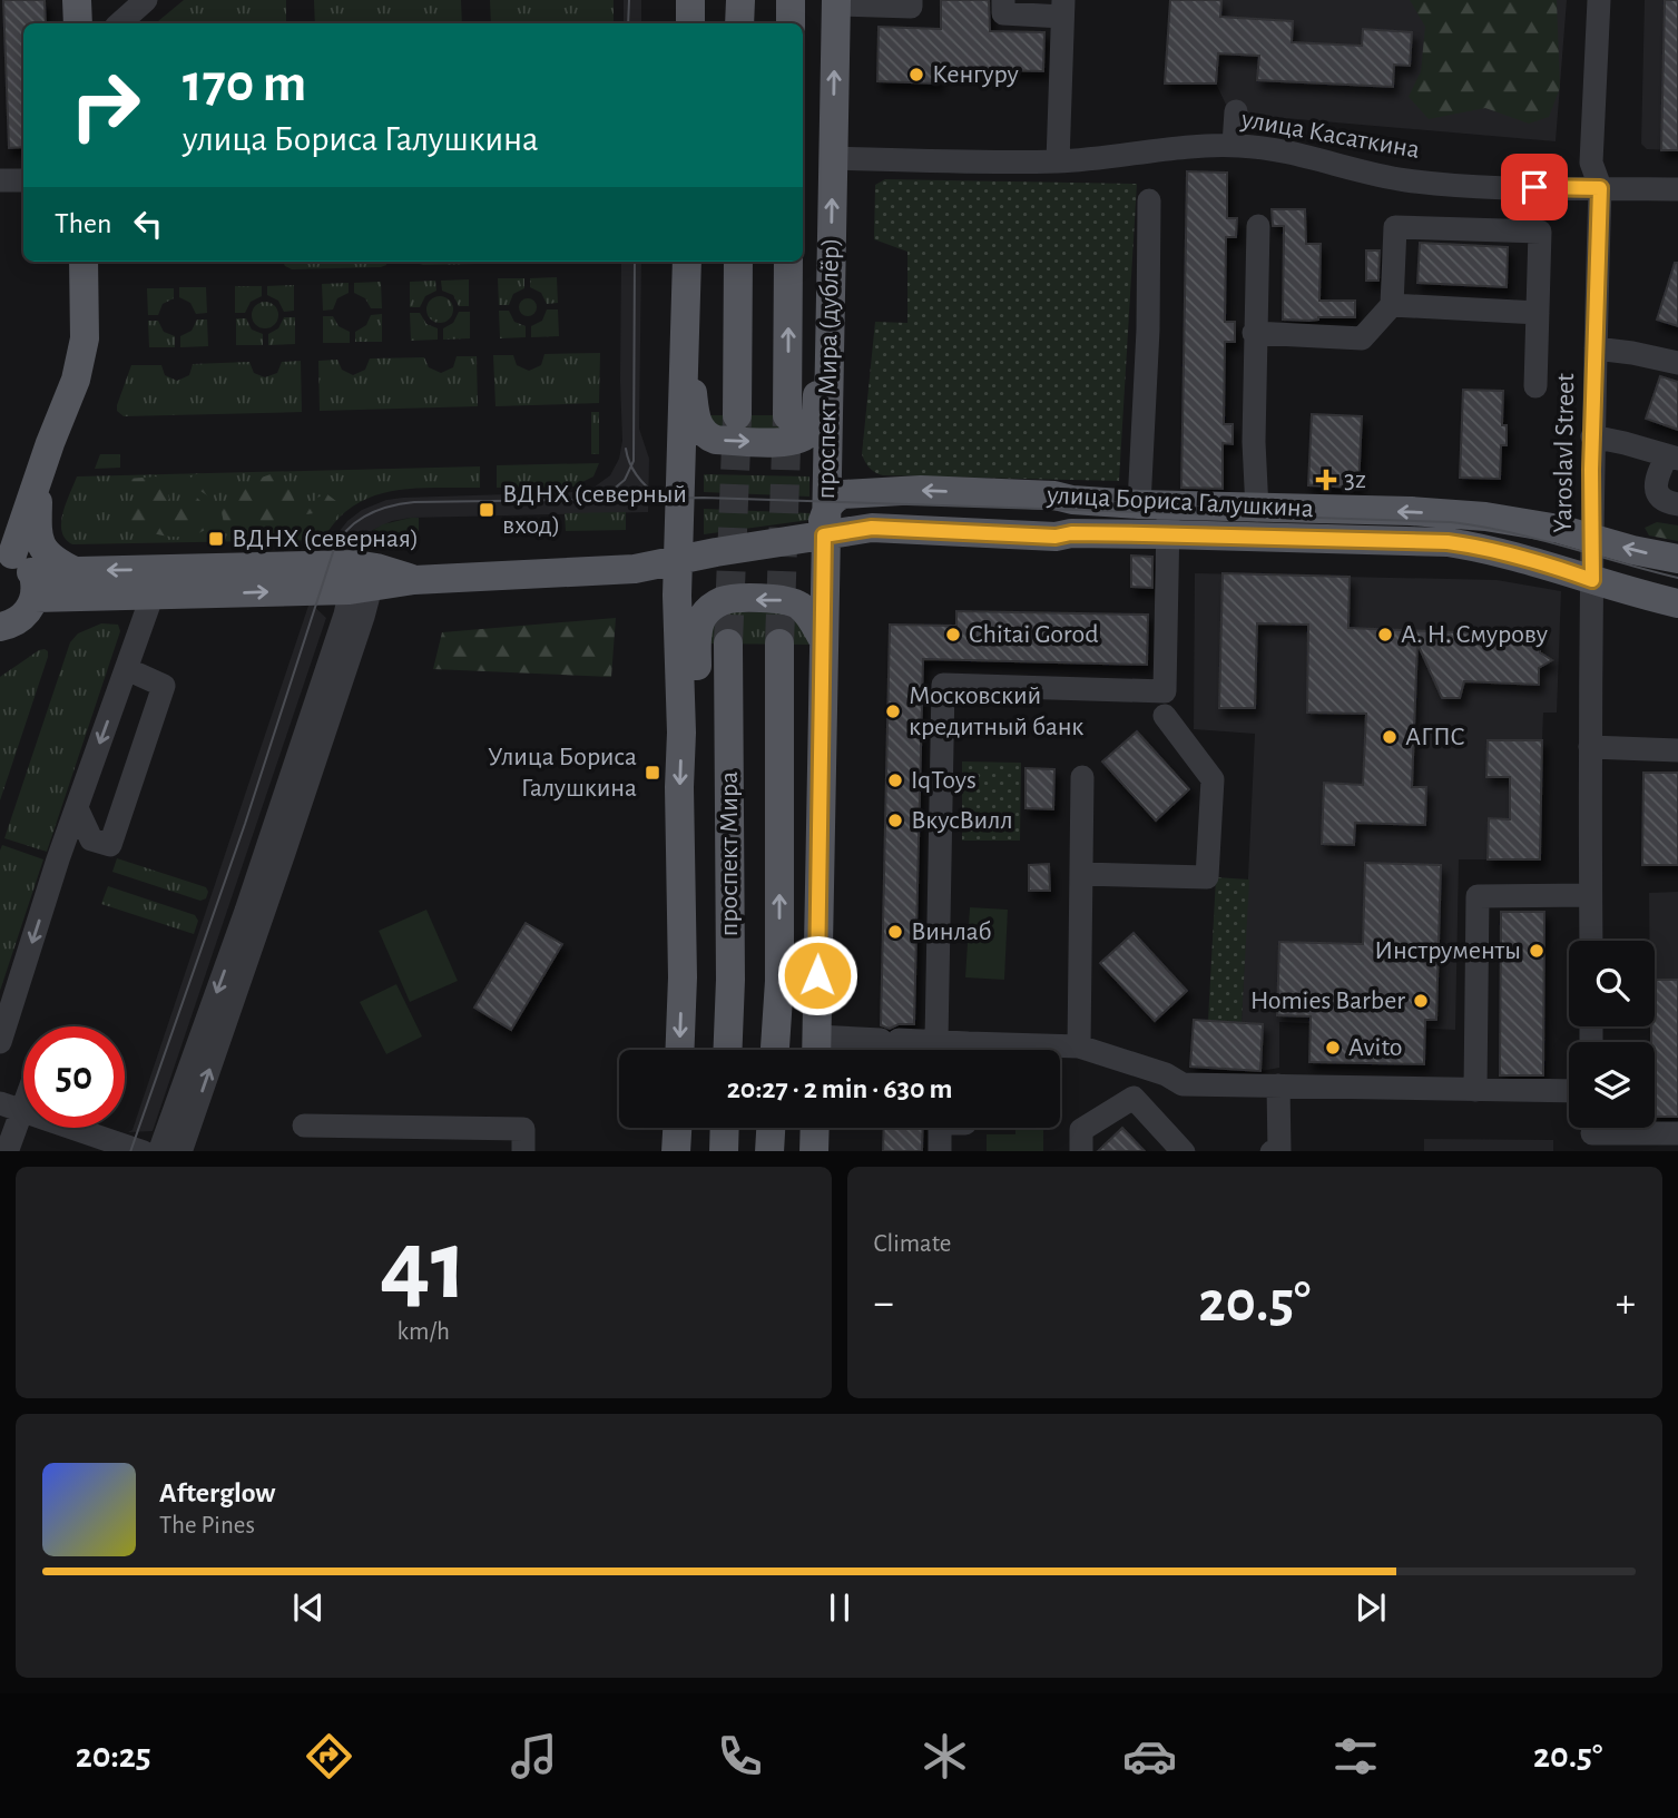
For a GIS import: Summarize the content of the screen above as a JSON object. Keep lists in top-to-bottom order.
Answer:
{
  "streets": {
    "main road": ["проспект Мира (дублёр)", "улица Бориса Галушкина", "проспект Мира"],
    "street": ["улица Касаткина", "Yaroslavl Street"]
  },
  "crossings": [
    ["улица Касаткина", "проспект Мира (дублёр)"],
    ["улица Касаткина", "Yaroslavl Street"],
    ["проспект Мира (дублёр)", "улица Бориса Галушкина"],
    ["Yaroslavl Street", "улица Бориса Галушкина"]
  ],
  "places": {
    "other": [
      "Кенгуру",
      "Chitai Gorod",
      "А. Н. Смурову",
      "Московский кредитный банк",
      "АГПС",
      "IqToys",
      "ВкусВилл",
      "Винлаб",
      "Инструменты",
      "Homies Barber",
      "Avito"
    ],
    "health": ["3z"],
    "transit": ["ВДНХ (северный вход)", "ВДНХ (северная)", "Улица Бориса Галушкина"]
  },
  "page": {
    "turn": ["170 m", "улица Бориса Галушкина"],
    "then": "Then",
    "limit": "50",
    "trip": "20:27 · 2 min · 630 m",
    "tile": [
      ["41", "km/h"],
      "Climate"
    ],
    "heat": ["−", "20.5°", "+"],
    "song": ["Afterglow", "The Pines"],
    "tabs": ["20:25", "20.5°"]
  }
}
